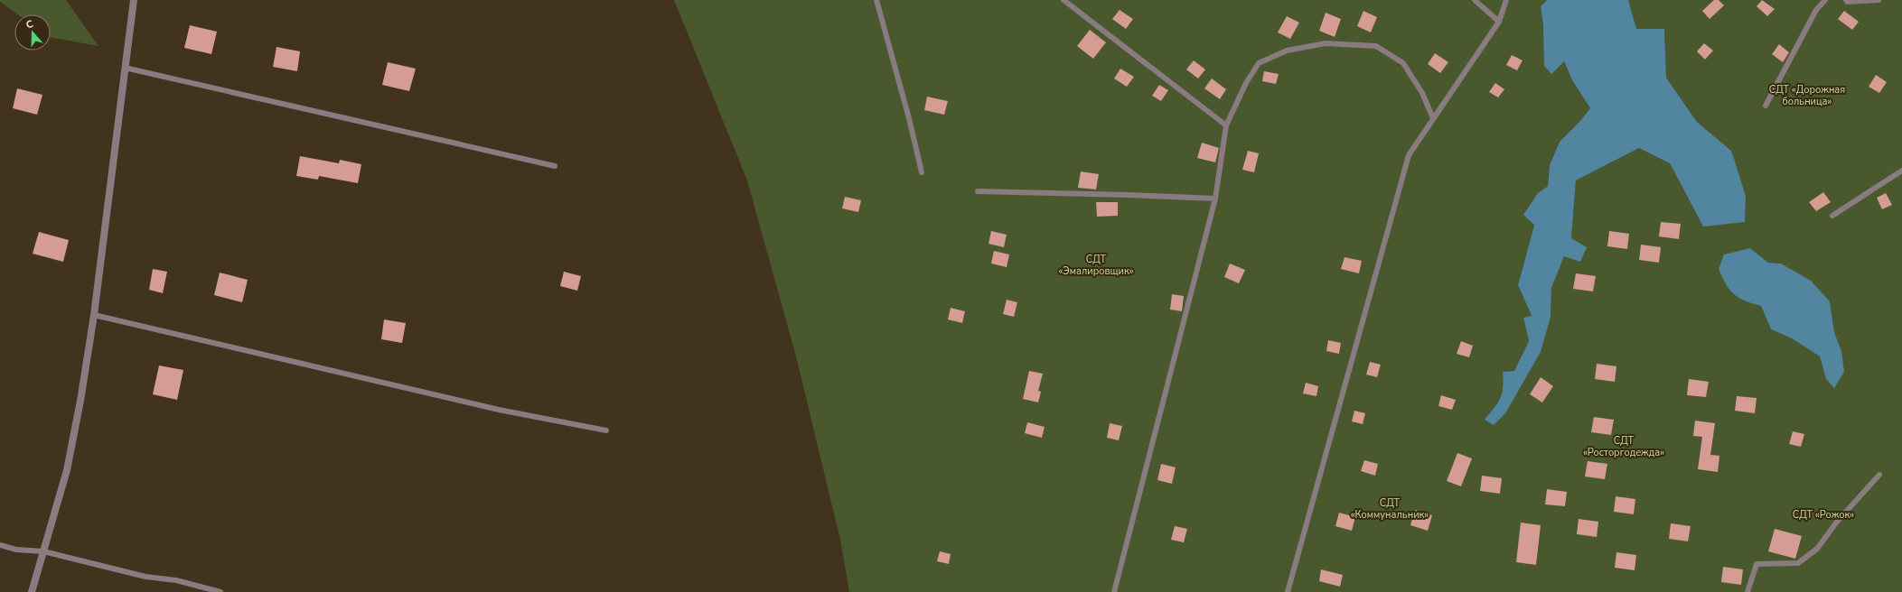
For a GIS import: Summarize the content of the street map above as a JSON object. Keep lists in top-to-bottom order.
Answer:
{
  "parks": [
    "СДТ «Дорожная больница»",
    "СДТ «Эмалировщик»",
    "СДТ «Росторгодежда»",
    "СДТ «Коммунальник»",
    "СДТ «Рожок»"
  ],
  "north": "top"
}
